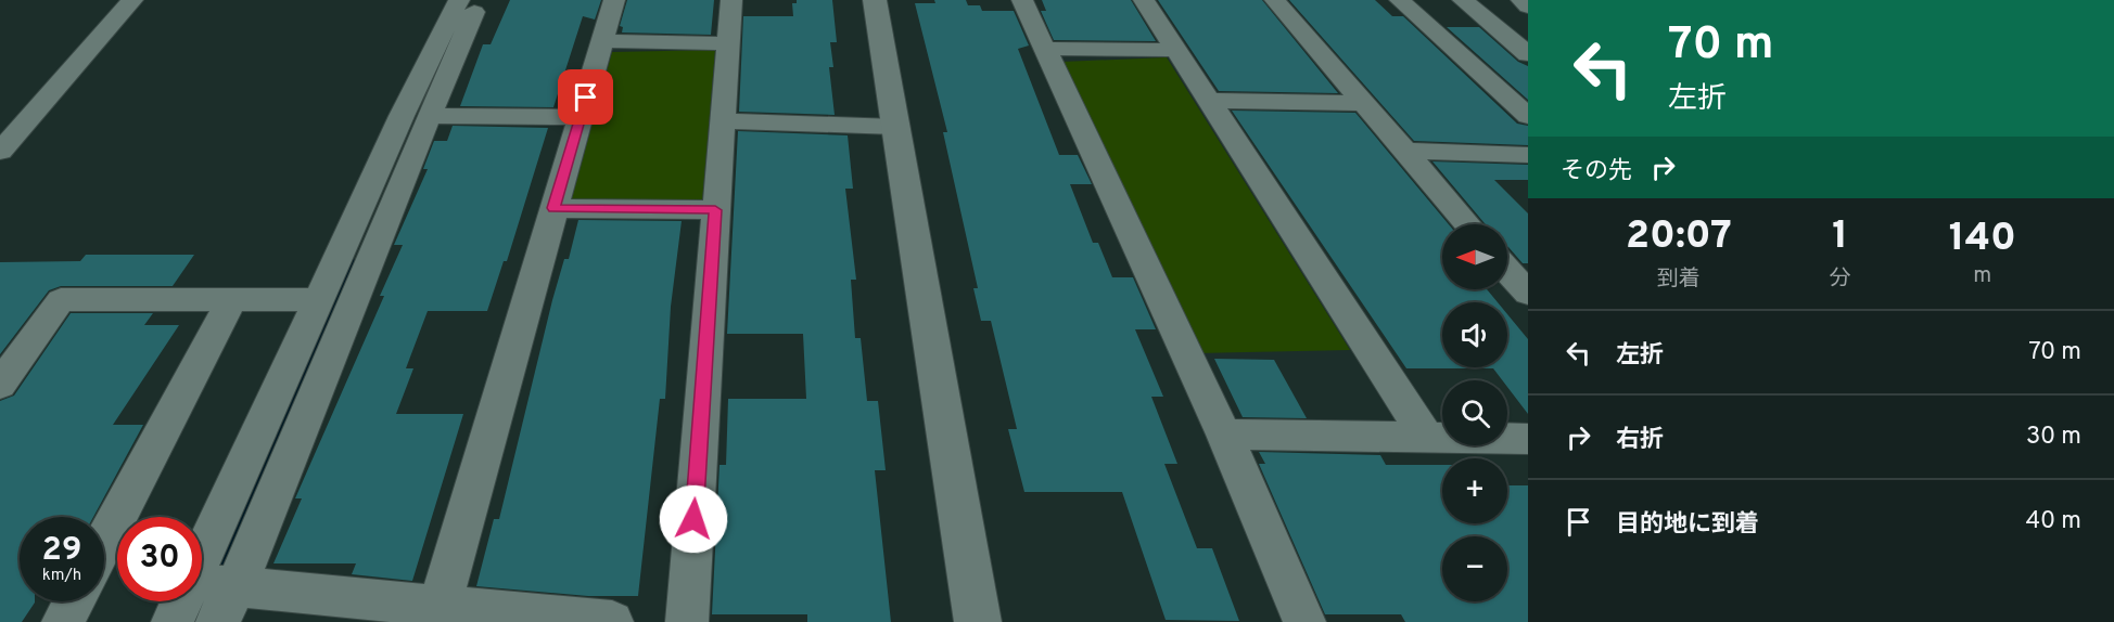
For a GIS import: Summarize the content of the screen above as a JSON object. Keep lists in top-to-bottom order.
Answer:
{
  "north": "left",
  "page": {
    "turn": ["70 m", "左折"],
    "then": "その先",
    "eta": [
      "20:07",
      "到着",
      "1",
      "分",
      "140",
      "m"
    ],
    "map_buttons": ["+", "−"],
    "list": [
      {
        "name": "左折",
        "value": "70 m"
      },
      {
        "name": "右折",
        "value": "30 m"
      },
      {
        "name": "目的地に到着",
        "value": "40 m"
      }
    ],
    "speed": "29 km/h",
    "limit": "30"
  }
}
